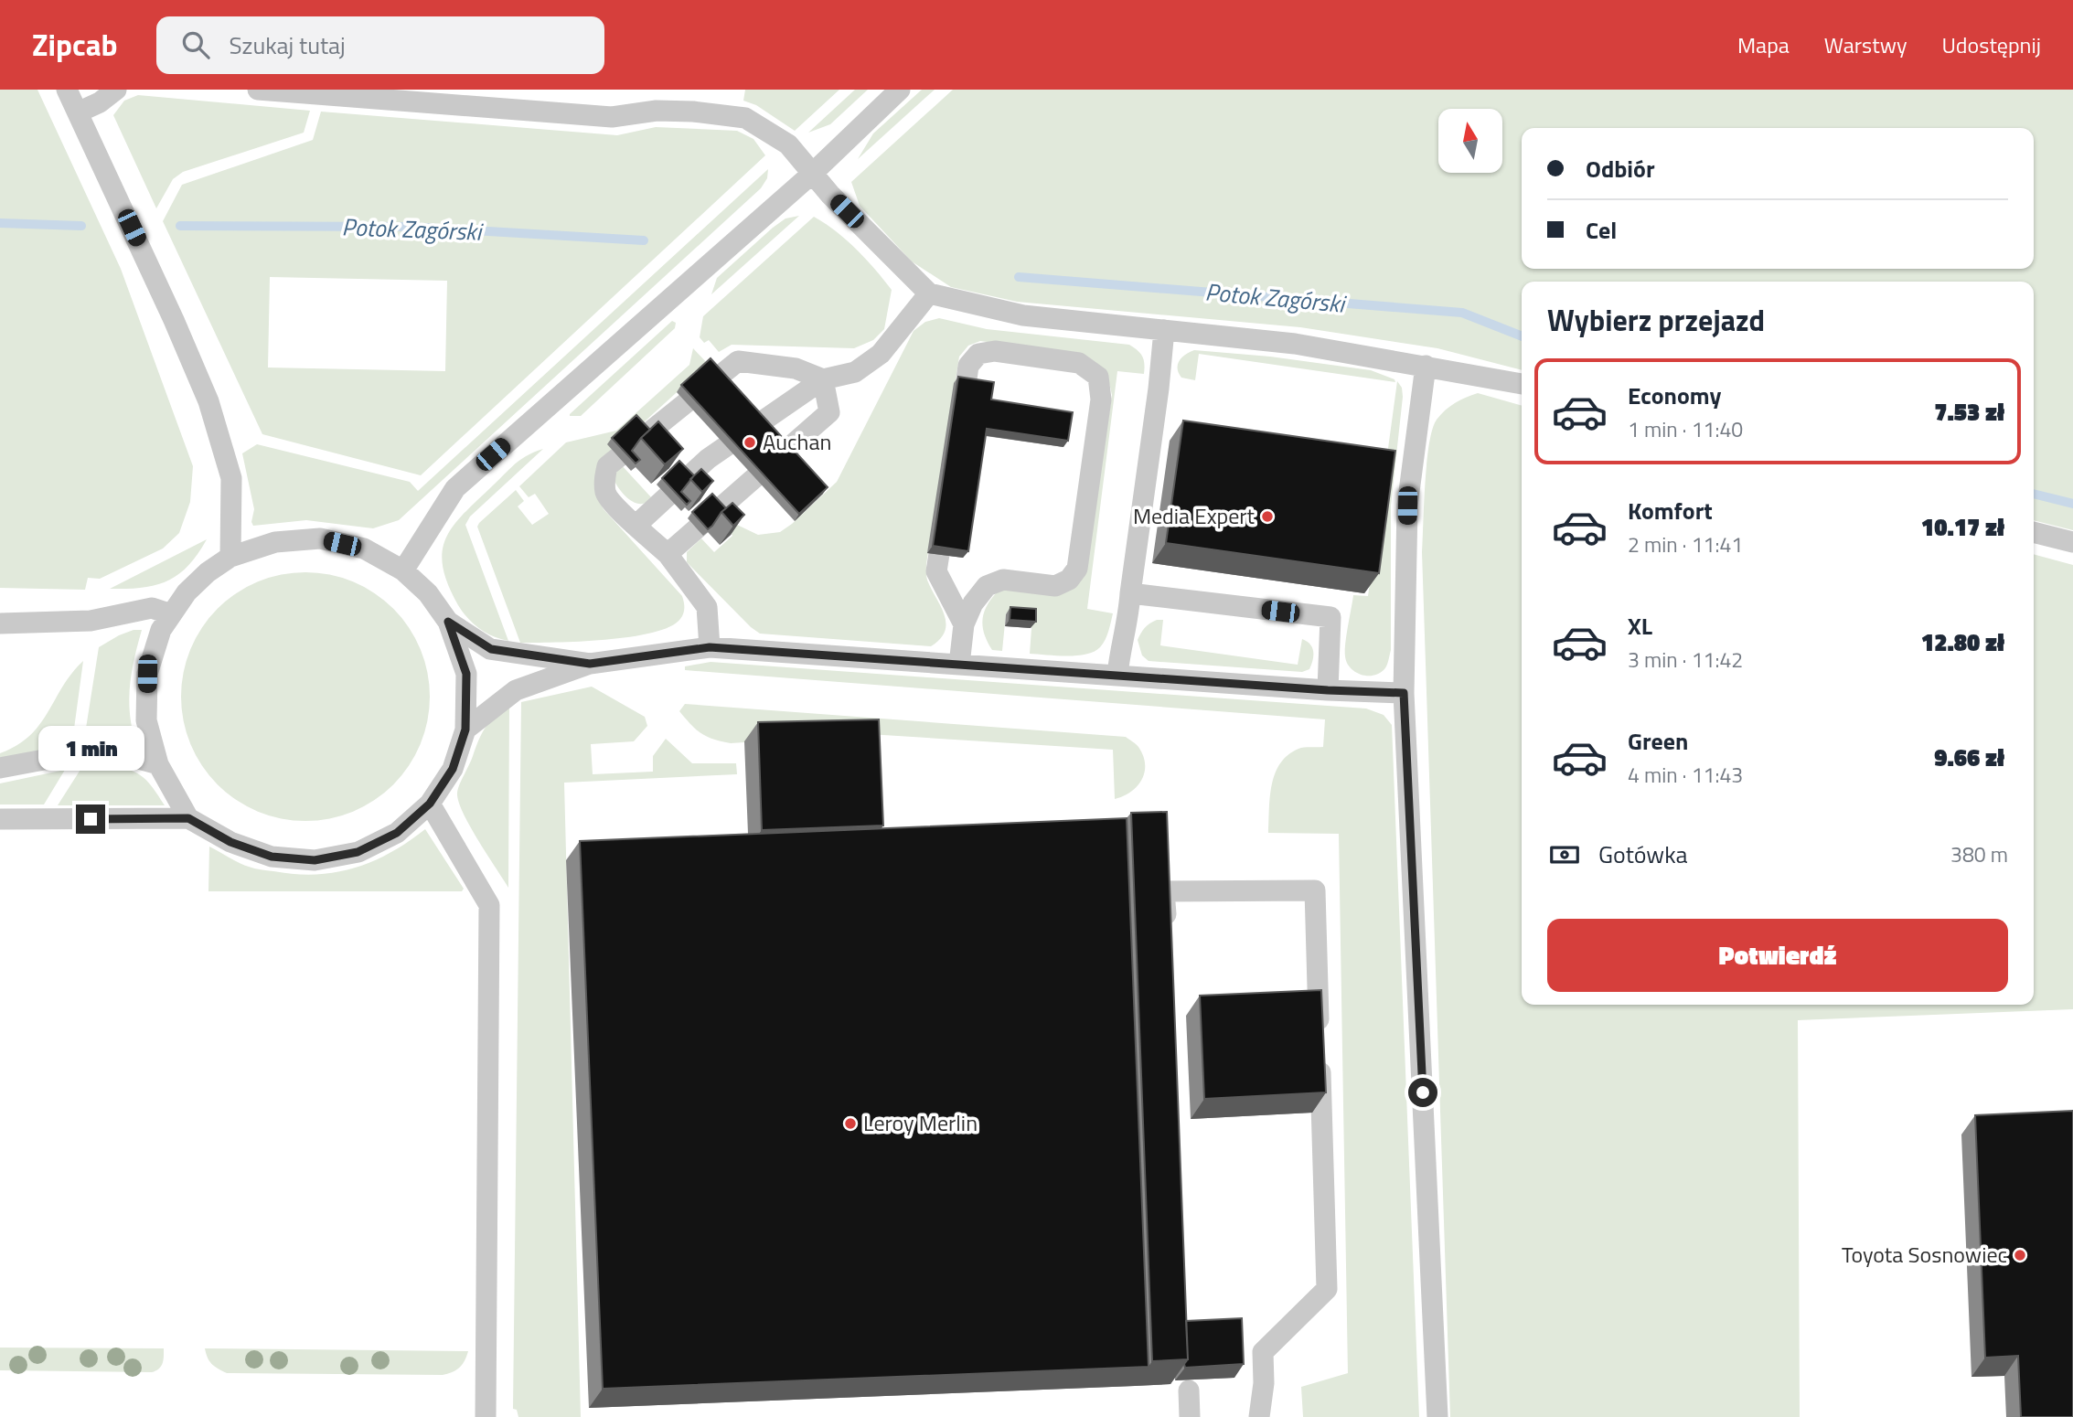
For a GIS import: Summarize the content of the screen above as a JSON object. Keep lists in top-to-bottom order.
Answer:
{
  "water": ["Potok Zagórski"],
  "places": [
    "Auchan",
    "Media Expert",
    "Leroy Merlin",
    "Toyota Sosnowiec"
  ],
  "north": "top",
  "page": {
    "header": "Zipcab",
    "search": "Szukaj tutaj",
    "nav": ["Mapa", "Warstwy", "Udostępnij"],
    "banner": ["Odbiór", "Cel"],
    "heading": "Wybierz przejazd",
    "list": [
      {
        "name": "Economy",
        "note": "1 min · 11:40",
        "value": "7.53 zł"
      },
      {
        "name": "Komfort",
        "note": "2 min · 11:41",
        "value": "10.17 zł"
      },
      {
        "name": "XL",
        "note": "3 min · 11:42",
        "value": "12.80 zł"
      },
      {
        "name": "Green",
        "note": "4 min · 11:43",
        "value": "9.66 zł"
      }
    ],
    "bubble": "1 min",
    "pay": ["Gotówka", "380 m"],
    "buttons": "Potwierdź"
  }
}
